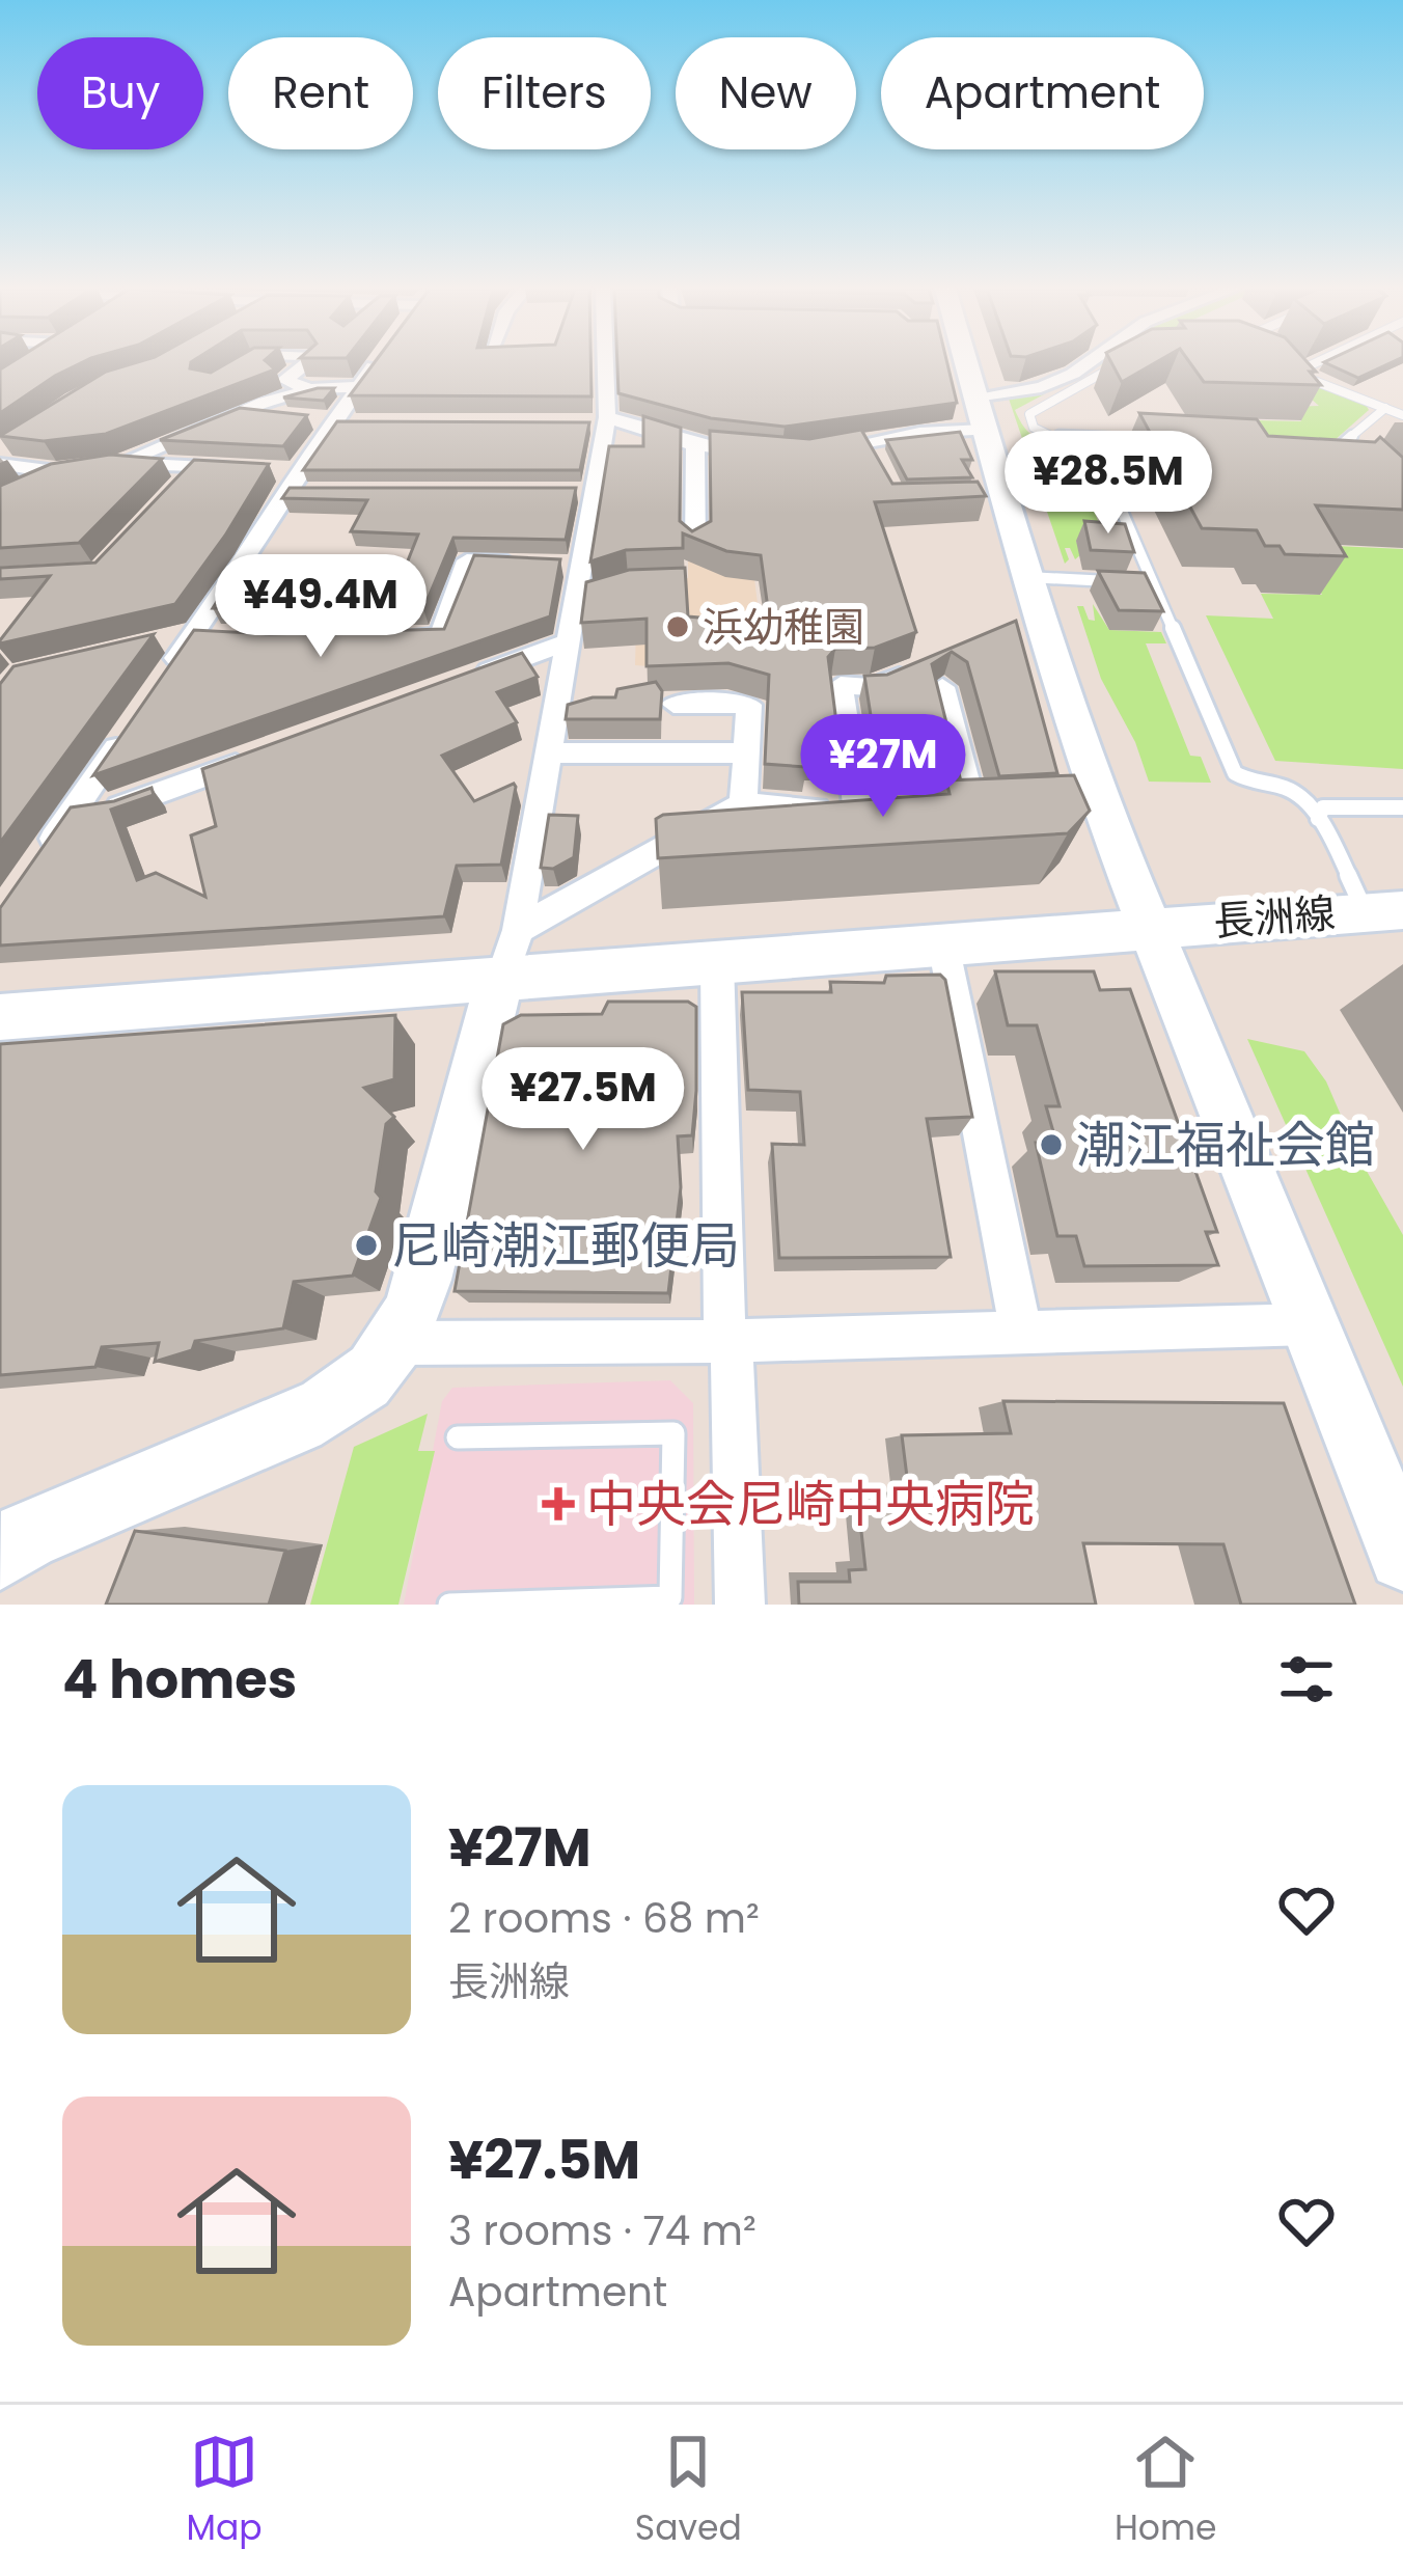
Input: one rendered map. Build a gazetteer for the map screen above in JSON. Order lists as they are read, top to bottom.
{
  "streets": {
    "street": ["長洲線"]
  },
  "places": {
    "other": ["浜幼稚園", "潮江福祉会館", "尼崎潮江郵便局"],
    "health": ["中央会尼崎中央病院"]
  },
  "page": {
    "chip": [
      "Buy",
      "Rent",
      "Filters",
      "New",
      "Apartment"
    ],
    "price": [
      "¥28.5M",
      "¥49.4M",
      "¥27M",
      "¥27.5M"
    ],
    "heading": "4 homes",
    "list": [
      {
        "name": "¥27M",
        "note": "2 rooms · 68 m² · 長洲線"
      },
      {
        "name": "¥27.5M",
        "note": "3 rooms · 74 m² · Apartment"
      }
    ],
    "tabs": ["Map", "Saved", "Home"]
  }
}
